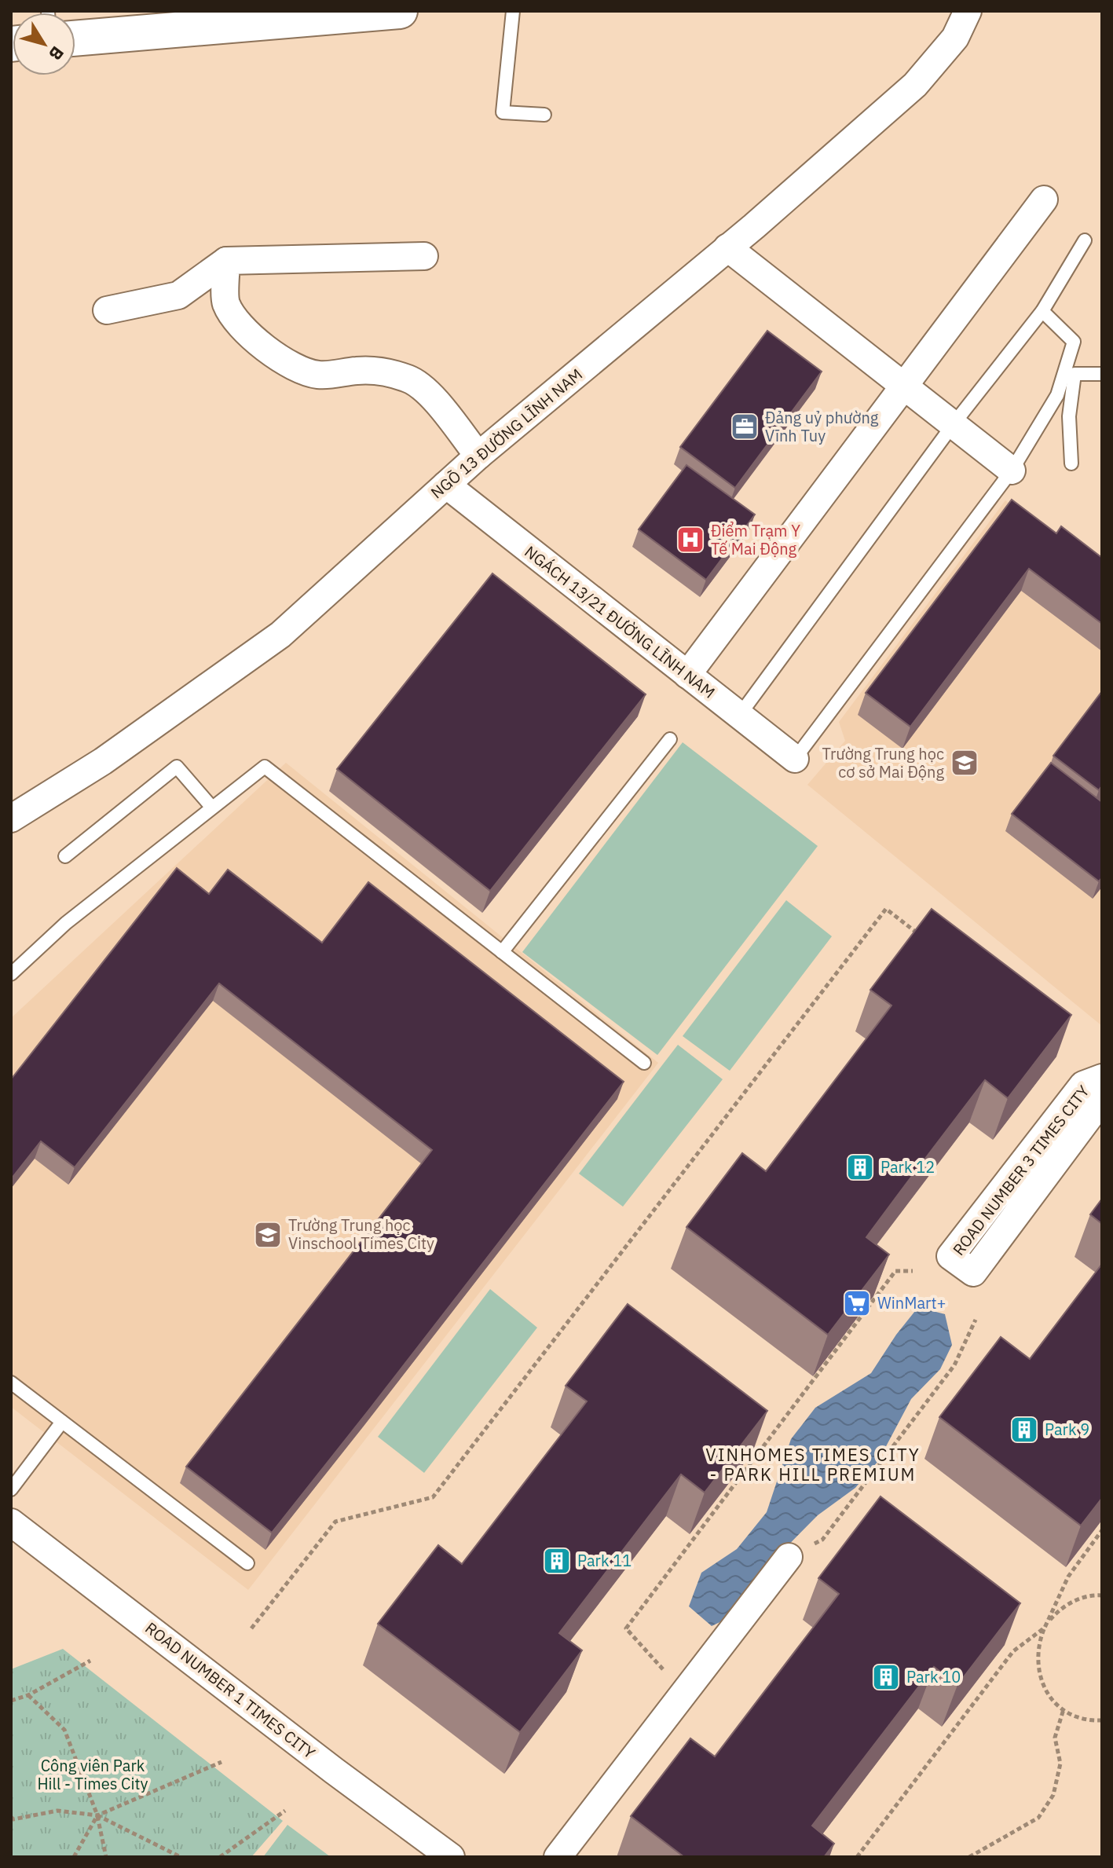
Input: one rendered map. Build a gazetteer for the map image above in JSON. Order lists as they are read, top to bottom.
{
  "streets": {
    "street": [
      "NGÕ 13 ĐƯỜNG LĨNH NAM",
      "NGÁCH 13/21 ĐƯỜNG LĨNH NAM",
      "ROAD NUMBER 3 TIMES CITY",
      "ROAD NUMBER 1 TIMES CITY"
    ]
  },
  "crossings": [
    ["NGÕ 13 ĐƯỜNG LĨNH NAM", "NGÁCH 13/21 ĐƯỜNG LĨNH NAM"]
  ],
  "districts": ["VINHOMES TIMES CITY - PARK HILL PREMIUM"],
  "parks": ["Công viên Park Hill - Times City"],
  "places": {
    "office": ["Đảng uỷ phường Vĩnh Tuy"],
    "hospital": ["Điểm Trạm Y Tế Mai Động"],
    "school or university": ["Trường Trung học cơ sở Mai Động", "Trường Trung học Vinschool Times City"],
    "building": [
      "Park 12",
      "Park 9",
      "Park 11",
      "Park 10"
    ],
    "supermarket": ["WinMart+"]
  },
  "north": "bottom right"
}
